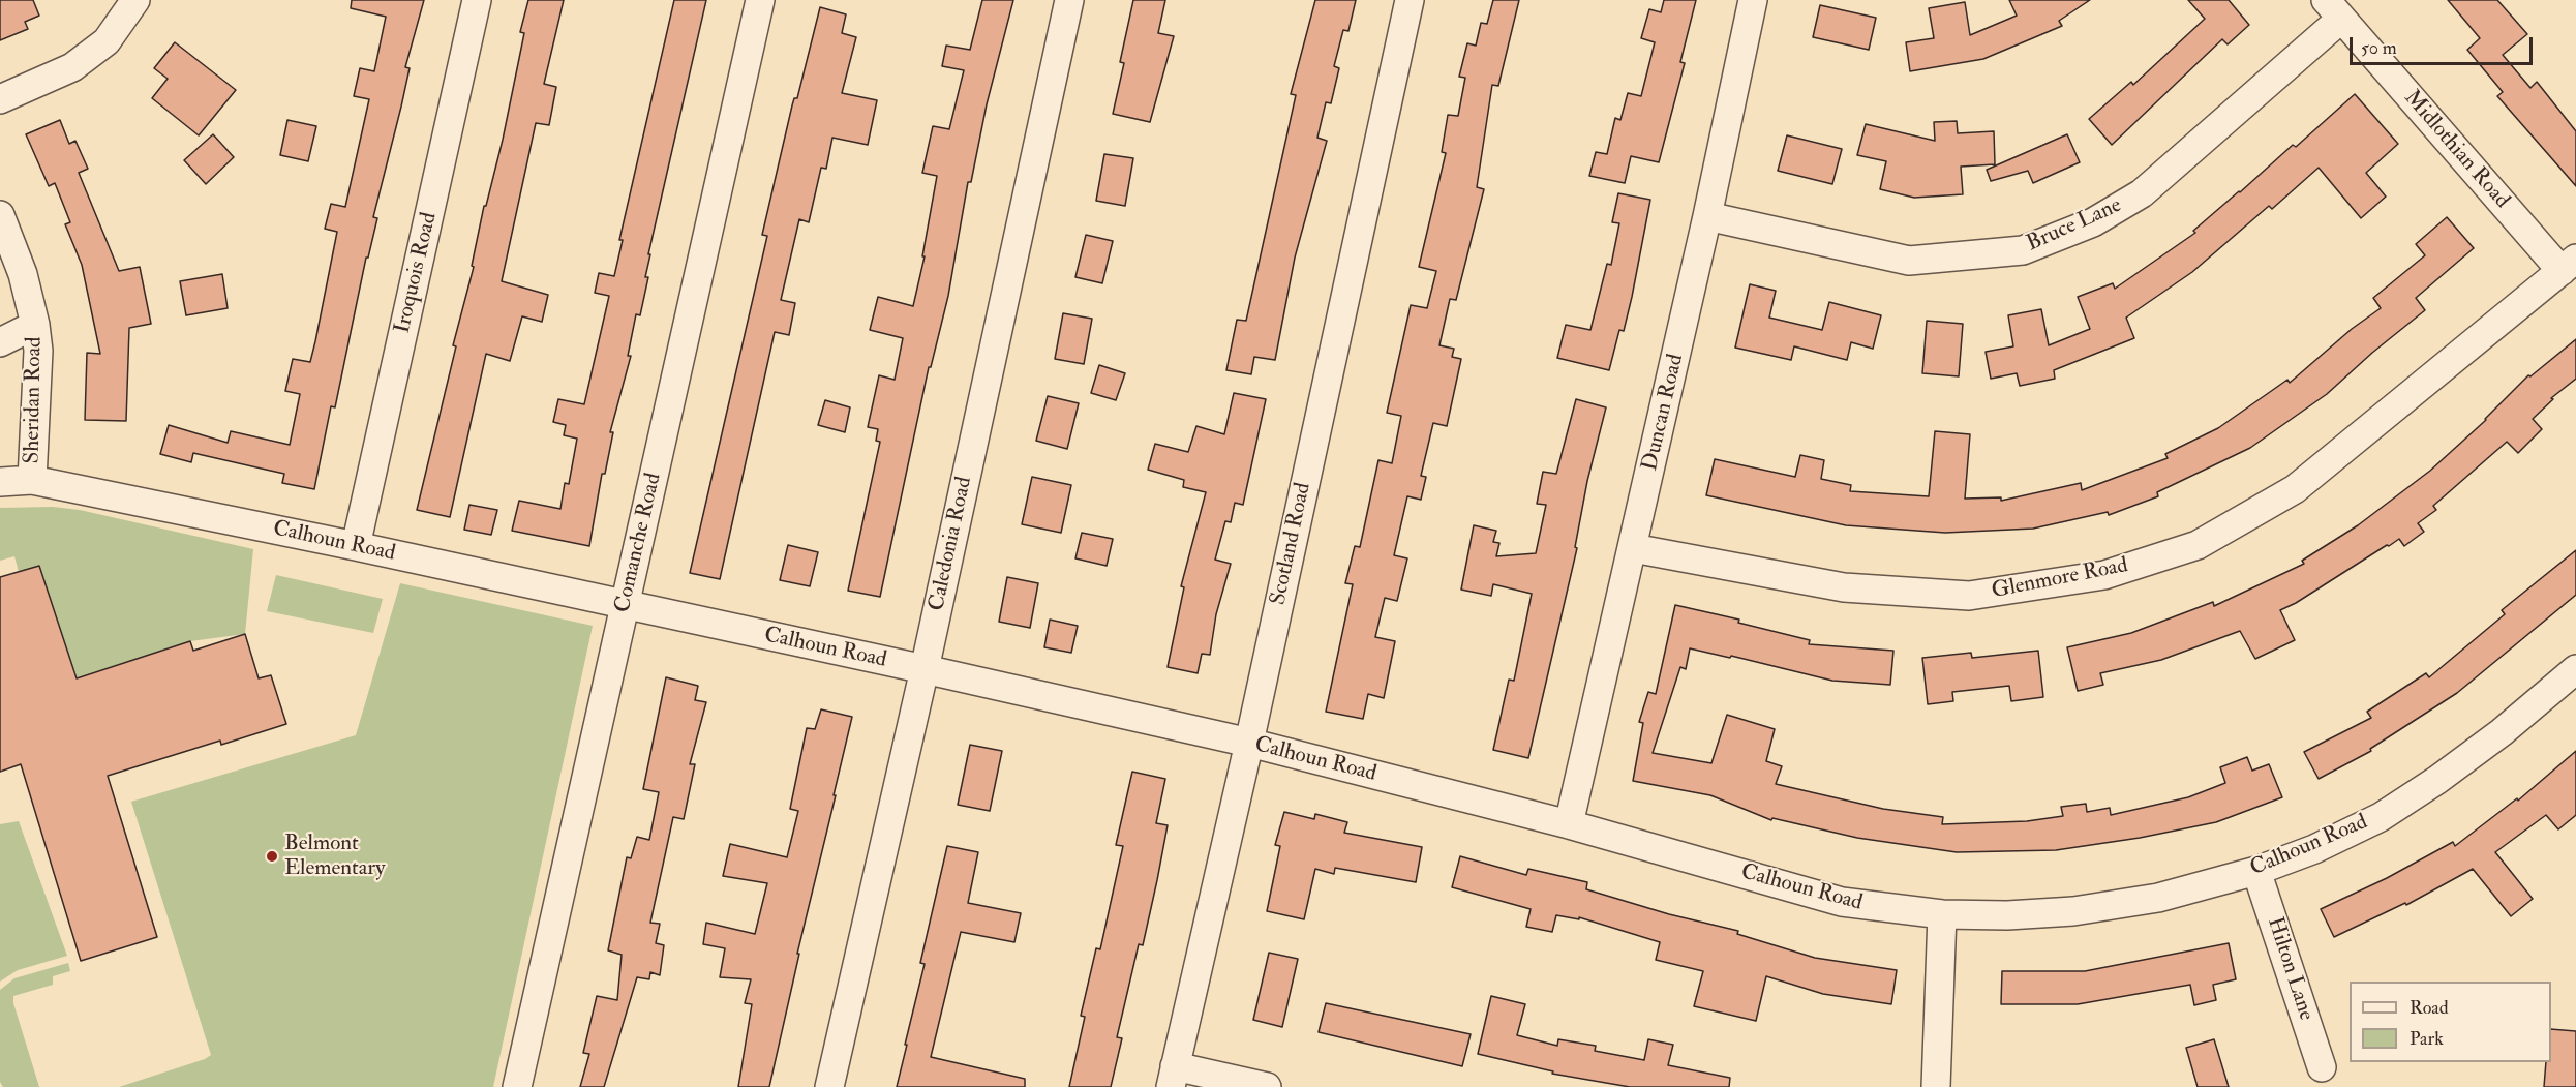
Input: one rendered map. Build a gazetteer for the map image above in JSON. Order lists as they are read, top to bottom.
{
  "streets": {
    "street": [
      "Midlothian Road",
      "Bruce Lane",
      "Iroquois Road",
      "Sheridan Road",
      "Duncan Road",
      "Calhoun Road",
      "Comanche Road",
      "Caledonia Road",
      "Scotland Road",
      "Glenmore Road",
      "Hilton Lane"
    ]
  },
  "crossings": [
    ["Midlothian Road", "Bruce Lane"],
    ["Midlothian Road", "Glenmore Road"],
    ["Bruce Lane", "Duncan Road"],
    ["Iroquois Road", "Calhoun Road"],
    ["Sheridan Road", "Calhoun Road"],
    ["Duncan Road", "Calhoun Road"],
    ["Duncan Road", "Glenmore Road"],
    ["Calhoun Road", "Comanche Road"],
    ["Calhoun Road", "Caledonia Road"],
    ["Calhoun Road", "Scotland Road"],
    ["Calhoun Road", "Hilton Lane"]
  ],
  "places": ["Belmont Elementary"],
  "legend": ["Road", "Park"],
  "scale_bar": "50 m"
}
